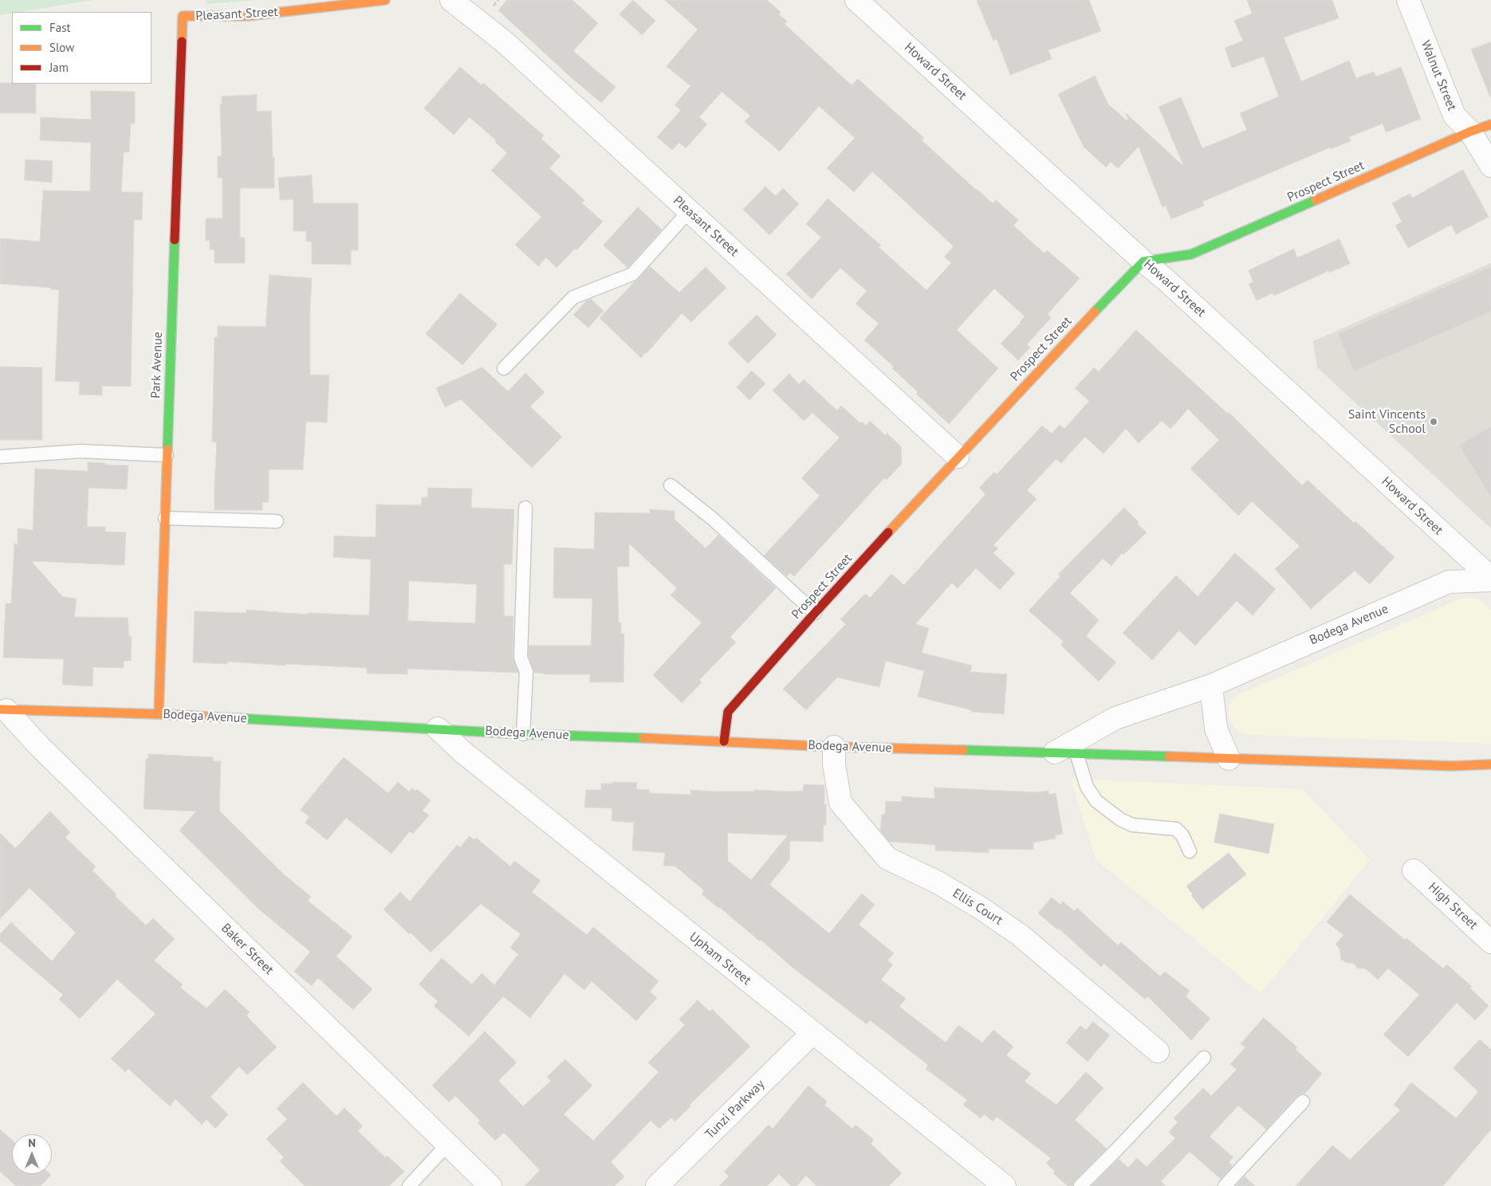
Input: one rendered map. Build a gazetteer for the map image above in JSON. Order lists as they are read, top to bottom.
{
  "streets": {
    "street": [
      "Pleasant Street",
      "Howard Street",
      "Walnut Street",
      "Prospect Street",
      "Park Avenue",
      "Bodega Avenue",
      "High Street",
      "Ellis Court",
      "Baker Street",
      "Upham Street",
      "Tunzi Parkway"
    ]
  },
  "crossings": [
    ["Pleasant Street", "Prospect Street"],
    ["Pleasant Street", "Park Avenue"],
    ["Howard Street", "Prospect Street"],
    ["Howard Street", "Bodega Avenue"],
    ["Walnut Street", "Prospect Street"],
    ["Prospect Street", "Bodega Avenue"],
    ["Park Avenue", "Bodega Avenue"],
    ["Bodega Avenue", "Ellis Court"],
    ["Bodega Avenue", "Baker Street"],
    ["Bodega Avenue", "Upham Street"],
    ["Upham Street", "Tunzi Parkway"]
  ],
  "places": ["Saint Vincents School"],
  "legend": ["Fast", "Slow", "Jam"],
  "north": "top"
}
